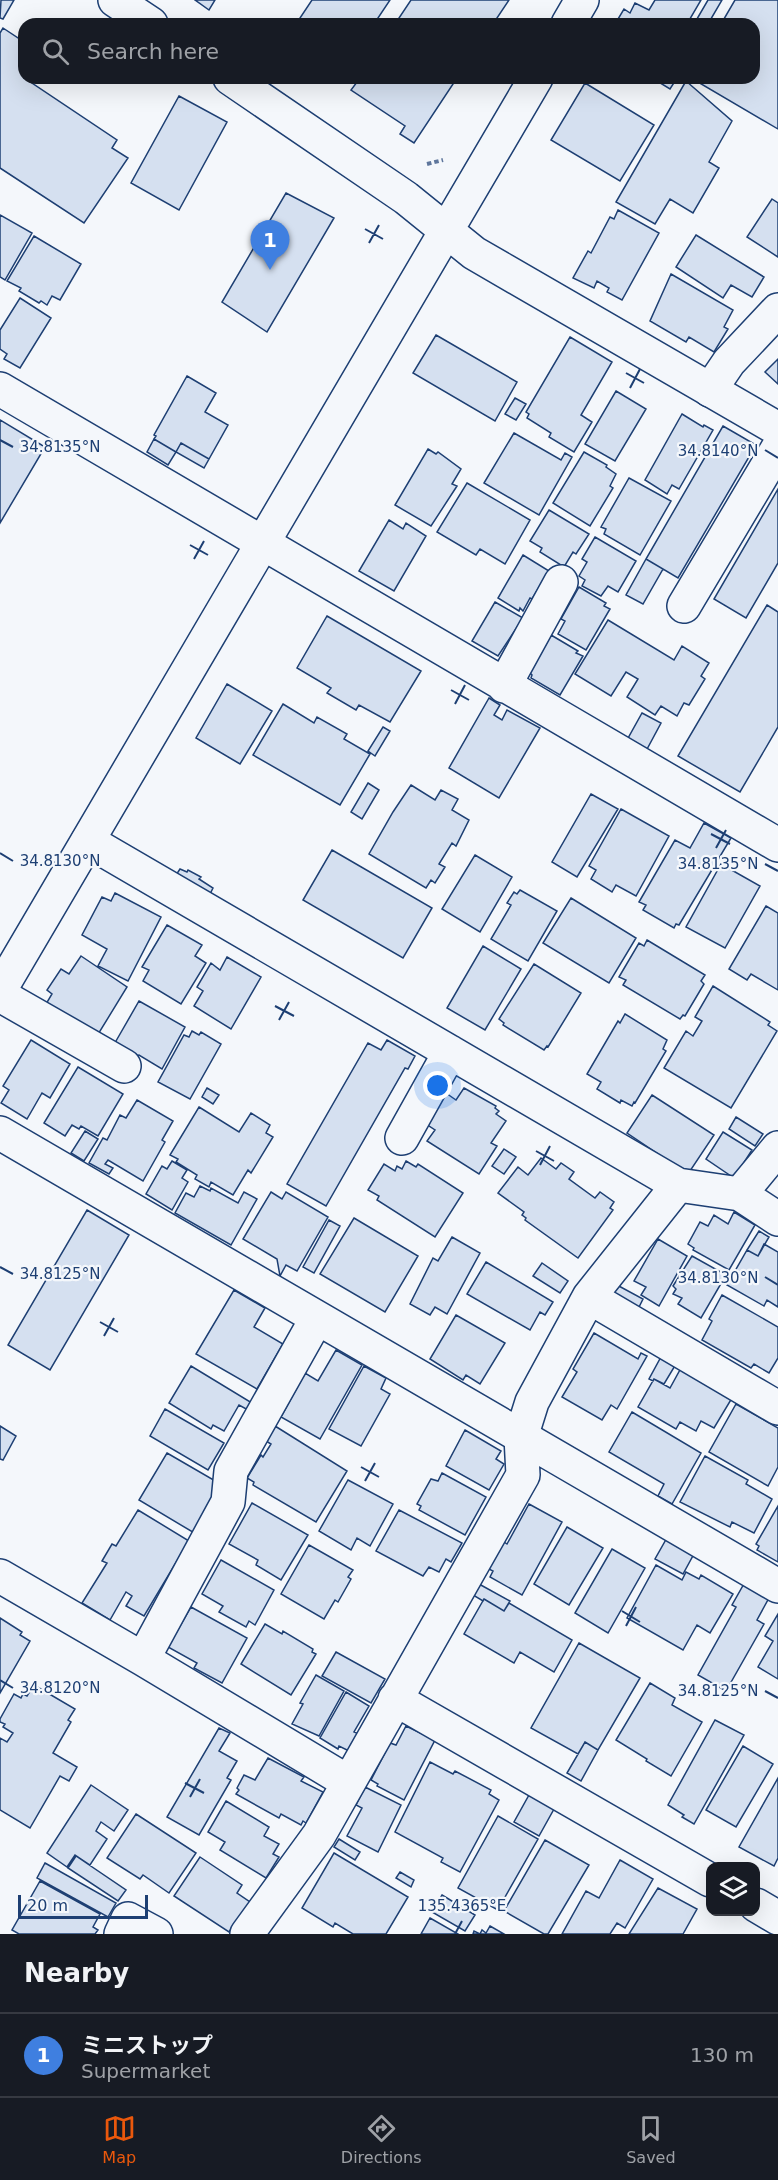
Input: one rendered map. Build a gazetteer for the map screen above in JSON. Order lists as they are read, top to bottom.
{
  "scale_bar": "20 m",
  "page": {
    "search": "Search here",
    "pins": "1",
    "scale": "20 m",
    "heading": "Nearby",
    "list": [
      {
        "mark": "1",
        "name": "ミニストップ",
        "note": "Supermarket",
        "value": "130 m"
      }
    ],
    "nav": ["Map", "Directions", "Saved"]
  },
  "coordinates": [
    "34.8135°N",
    "34.8140°N",
    "34.8130°N",
    "34.8125°N",
    "34.8120°N",
    "135.4365°E"
  ]
}
